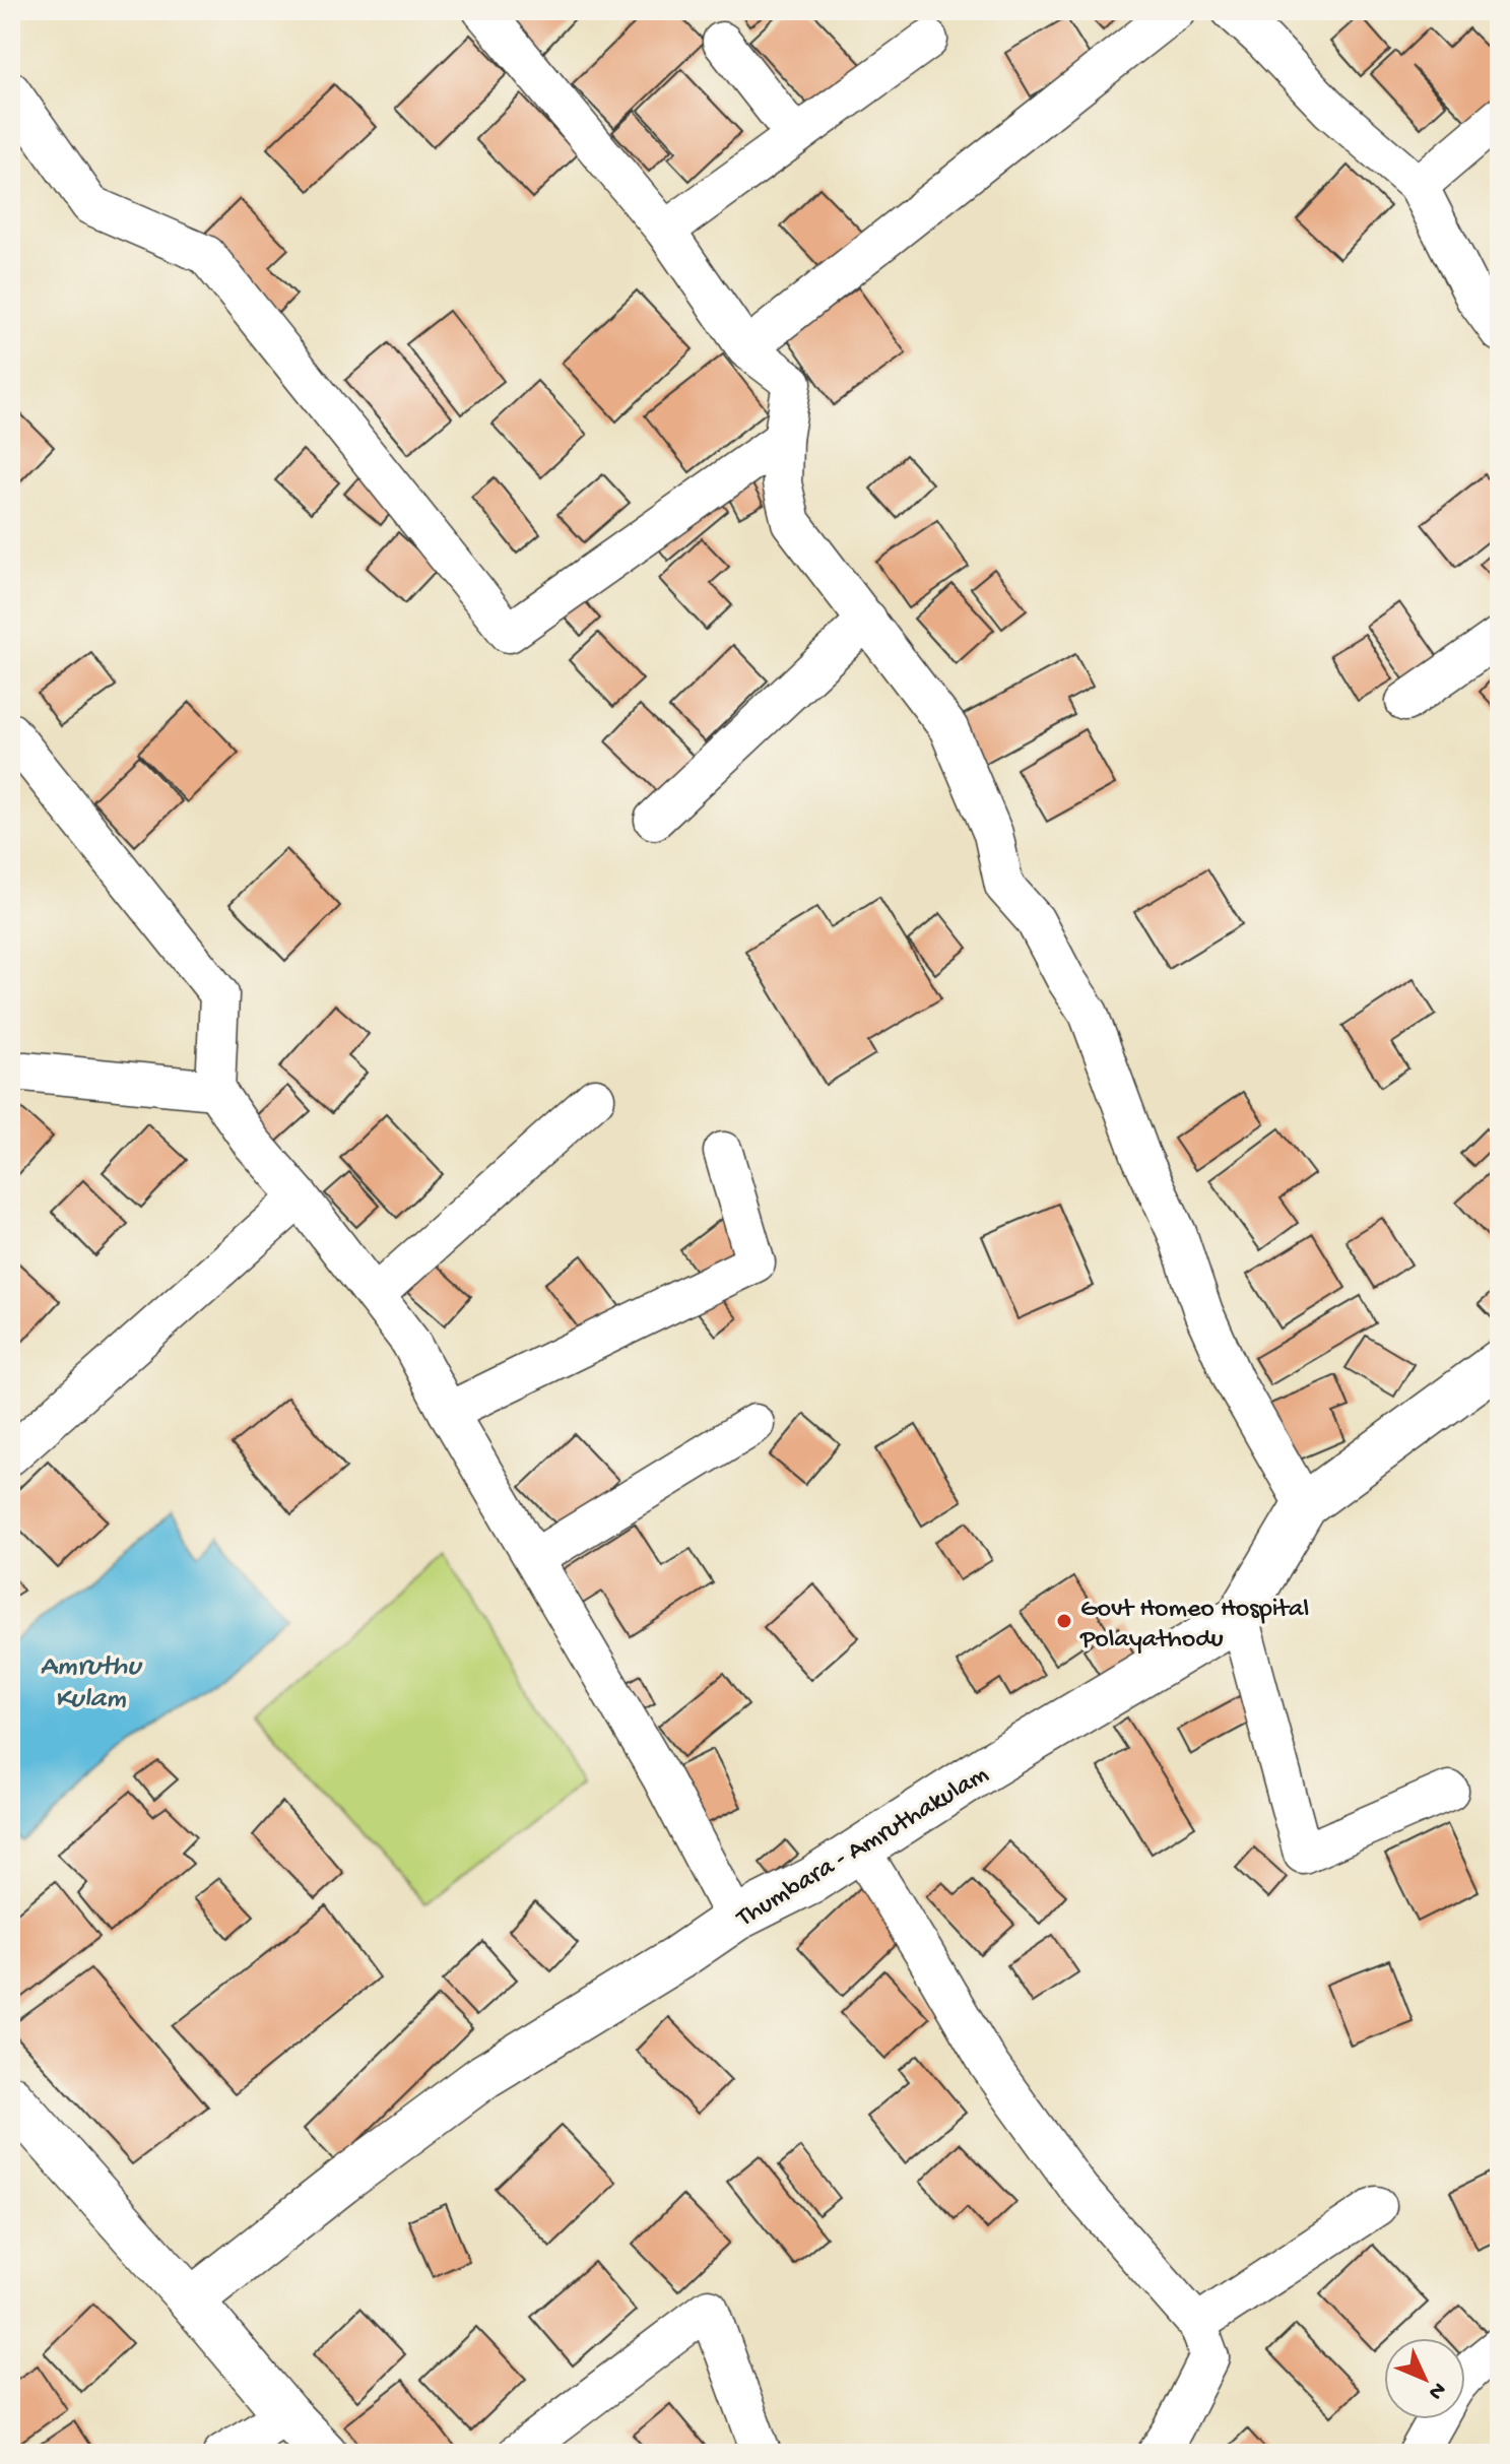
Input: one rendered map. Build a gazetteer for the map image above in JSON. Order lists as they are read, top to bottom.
{
  "streets": {
    "street": ["Thumbara - Amruthakulam"]
  },
  "water": ["Amruthu Kulam"],
  "places": ["Govt Homeo Hospital Polayathodu"],
  "north": "bottom right"
}
